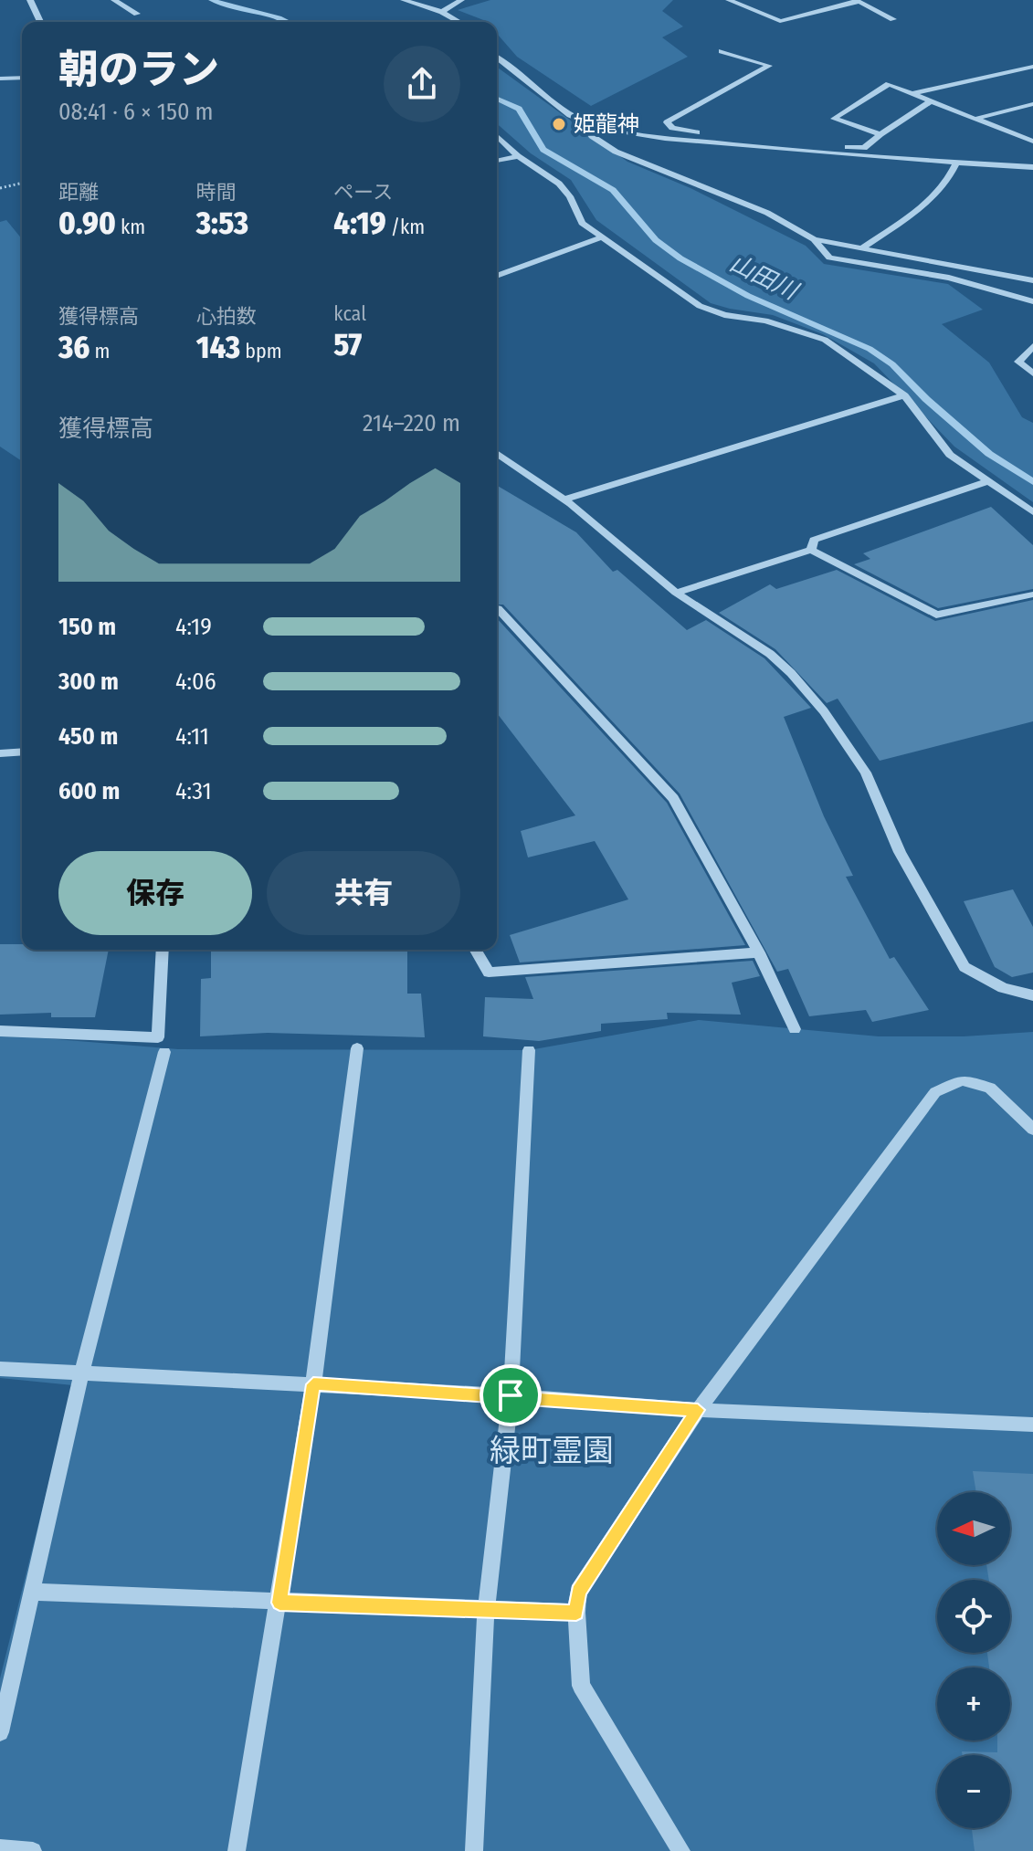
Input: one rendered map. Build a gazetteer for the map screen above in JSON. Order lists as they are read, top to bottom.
{
  "water": ["山田川"],
  "parks": ["緑町霊園"],
  "places": ["姫龍神"],
  "north": "left",
  "page": {
    "heading": ["朝のラン", "08:41 · 6 × 150 m"],
    "stats": [
      ["距離", "0.90 km"],
      ["時間", "3:53"],
      ["ペース", "4:19 /km"],
      ["獲得標高", "36 m"],
      ["心拍数", "143 bpm"],
      ["kcal", "57"]
    ],
    "chart": ["獲得標高", "214–220 m"],
    "list": [
      {
        "name": "150 m",
        "note": "4:19"
      },
      {
        "name": "300 m",
        "note": "4:06"
      },
      {
        "name": "450 m",
        "note": "4:11"
      },
      {
        "name": "600 m",
        "note": "4:31"
      }
    ],
    "buttons": ["保存", "共有"],
    "map_buttons": ["+", "−"]
  }
}
